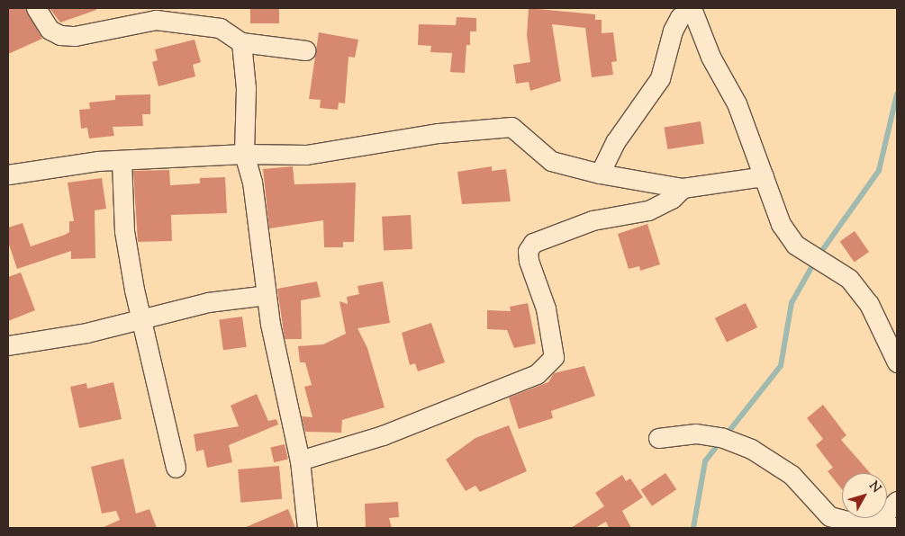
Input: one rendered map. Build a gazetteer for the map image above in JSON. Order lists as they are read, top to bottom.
{
  "north": "top right"
}
